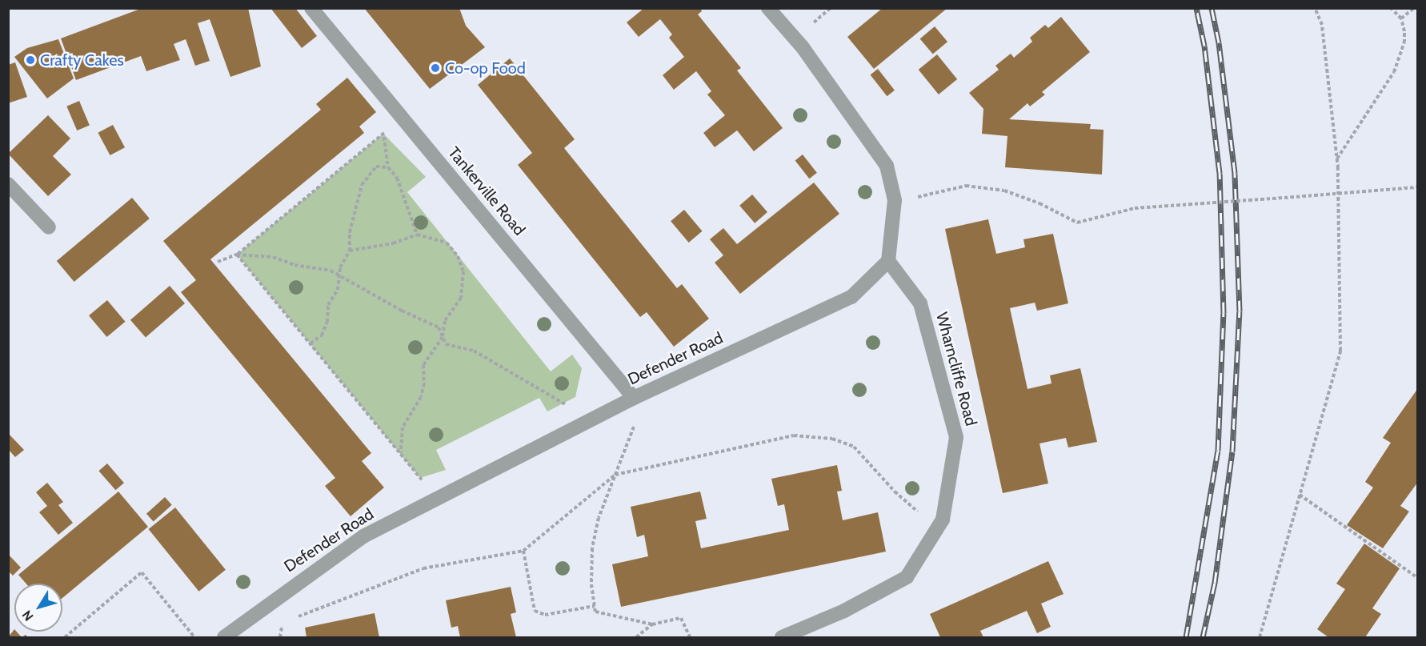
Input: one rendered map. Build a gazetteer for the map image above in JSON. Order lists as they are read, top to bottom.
{
  "streets": {
    "street": ["Tankerville Road", "Defender Road", "Wharncliffe Road"]
  },
  "crossings": [
    ["Tankerville Road", "Defender Road"],
    ["Defender Road", "Wharncliffe Road"]
  ],
  "places": ["Crafty Cakes", "Co-op Food"],
  "north": "bottom left"
}
